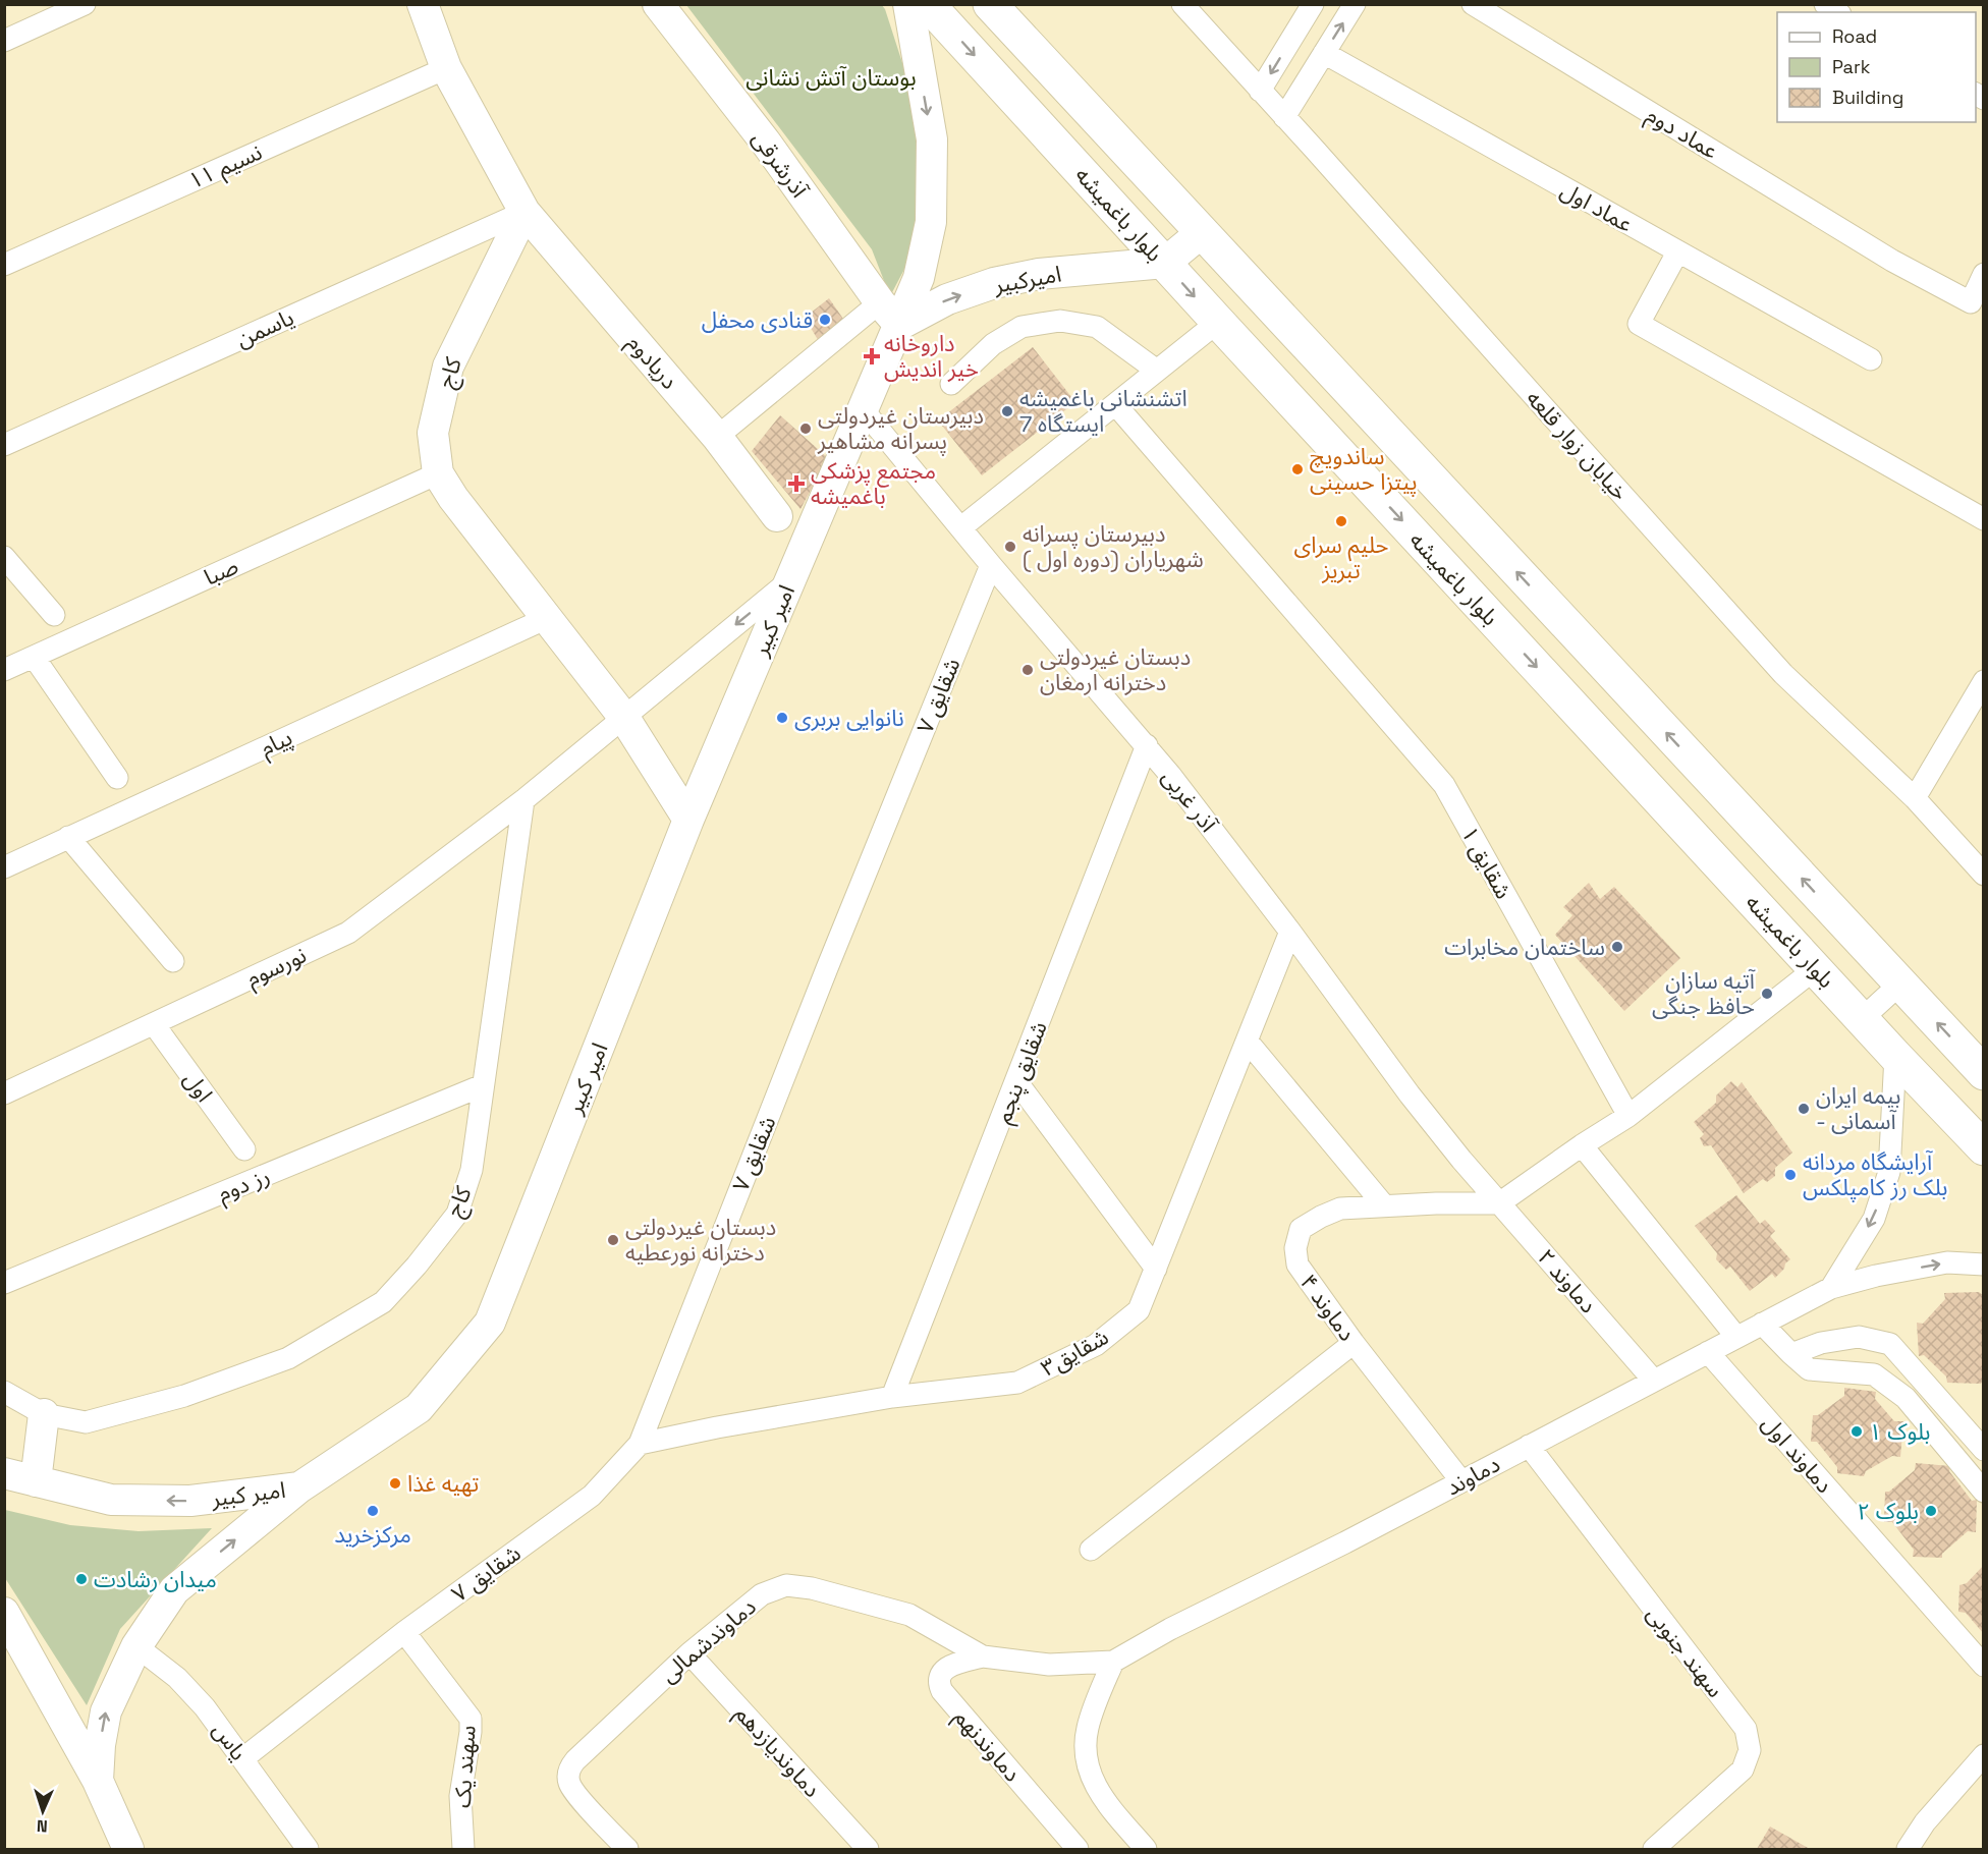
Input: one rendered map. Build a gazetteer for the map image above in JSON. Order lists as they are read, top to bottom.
{
  "streets": {
    "main road": [
      "آذرشرقی",
      "بلوار باغمیشه",
      "امیرکبیر",
      "دریادوم",
      "کاج",
      "امیر کبیر"
    ],
    "street": [
      "عماد دوم",
      "نسیم ۱۱",
      "عماد اول",
      "یاسمن",
      "خیابان زوار قلعه",
      "صبا",
      "شقایق ۷",
      "پیام",
      "آذر غربی",
      "شقایق ۱",
      "نورسوم",
      "شقایق پنجم",
      "اول",
      "رز دوم",
      "دماوند ۲",
      "دماوند ۴",
      "شقایق۳",
      "دماوند اول",
      "دماوند",
      "دماوندشمالی",
      "سهند جنوبی",
      "یاس",
      "دماوندنهم",
      "دماوندیازدهم",
      "سهند یک"
    ]
  },
  "crossings": [
    ["آذرشرقی", "امیرکبیر"],
    ["آذرشرقی", "امیر کبیر"],
    ["بلوار باغمیشه", "امیرکبیر"],
    ["امیرکبیر", "امیر کبیر"],
    ["یاسمن", "دریادوم"],
    ["یاسمن", "کاج"],
    ["دریادوم", "کاج"],
    ["کاج", "صبا"],
    ["کاج", "امیر کبیر"],
    ["کاج", "پیام"],
    ["کاج", "نورسوم"],
    ["کاج", "رز دوم"],
    ["امیر کبیر", "آذر غربی"],
    ["شقایق ۷", "آذر غربی"],
    ["شقایق ۷", "شقایق۳"],
    ["شقایق ۷", "یاس"],
    ["شقایق ۷", "سهند یک"],
    ["آذر غربی", "شقایق پنجم"],
    ["آذر غربی", "دماوند ۲"],
    ["آذر غربی", "دماوند ۴"],
    ["آذر غربی", "شقایق۳"],
    ["نورسوم", "اول"],
    ["شقایق پنجم", "شقایق۳"],
    ["دماوند ۲", "دماوند ۴"],
    ["دماوند ۲", "دماوند"],
    ["دماوند ۴", "دماوند"],
    ["دماوند اول", "دماوند"],
    ["دماوند", "دماوندشمالی"],
    ["دماوند", "سهند جنوبی"],
    ["دماوندشمالی", "دماوندنهم"],
    ["دماوندشمالی", "دماوندیازدهم"]
  ],
  "one_way": ["امیرکبیر"],
  "parks": ["بوستان آتش نشانی"],
  "places": {
    "other": [
      "قنادی محفل",
      "اتشنشانی باغمیشه ایستگاه 7",
      "دبیرستان غیردولتی پسرانه مشاهیر",
      "ساندویچ پیتزا حسینی",
      "حلیم سرای تبریز",
      "دبیرستان پسرانه شهریاران (دوره اول )",
      "دبستان غیردولتی دخترانه ارمغان",
      "نانوایی بربری",
      "ساختمان مخابرات",
      "آتیه سازان حافظ جنگی",
      "بیمه ایران - آسمانی",
      "آرایشگاه مردانه بلک رز کامپلکس",
      "دبستان غیردولتی دخترانه نورعطیه",
      "بلوک ۱",
      "تهیه غذا",
      "مرکزخرید",
      "بلوک ۲",
      "میدان رشادت"
    ],
    "health": ["داروخانه خیر اندیش", "مجتمع پزشکی باغمیشه"]
  },
  "legend": ["Road", "Park", "Building"],
  "north": "bottom"
}
